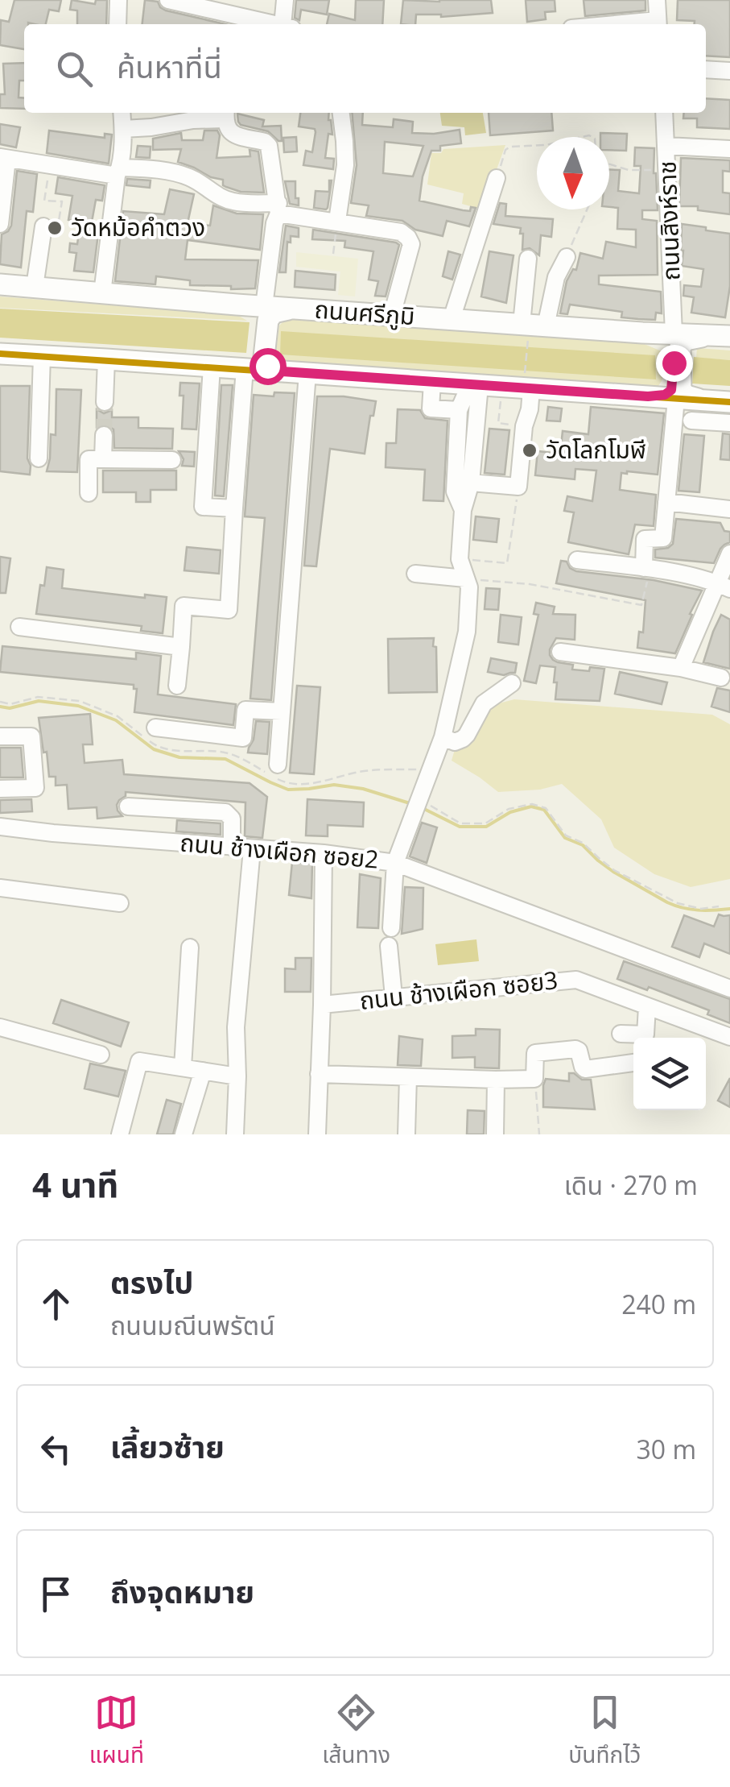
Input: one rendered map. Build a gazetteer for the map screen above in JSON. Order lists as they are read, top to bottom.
{
  "streets": {
    "main road": ["ถนนศรีภูมิ"],
    "street": ["ถนนสิงห์ราช", "ถนน ช้างเผือก ซอย2", "ถนน ช้างเผือก ซอย3"]
  },
  "crossings": [
    ["ถนนสิงห์ราช", "ถนนศรีภูมิ"]
  ],
  "places": ["วัดหม้อคำตวง", "วัดโลกโมฬี"],
  "north": "bottom",
  "page": {
    "search": "ค้นหาที่นี่",
    "heading": ["4 นาที", "เดิน · 270 m"],
    "list": [
      ["ตรงไป", "ถนนมณีนพรัตน์", "240 m"],
      ["เลี้ยวซ้าย", "30 m"],
      "ถึงจุดหมาย"
    ],
    "nav": ["แผนที่", "เส้นทาง", "บันทึกไว้"]
  }
}
